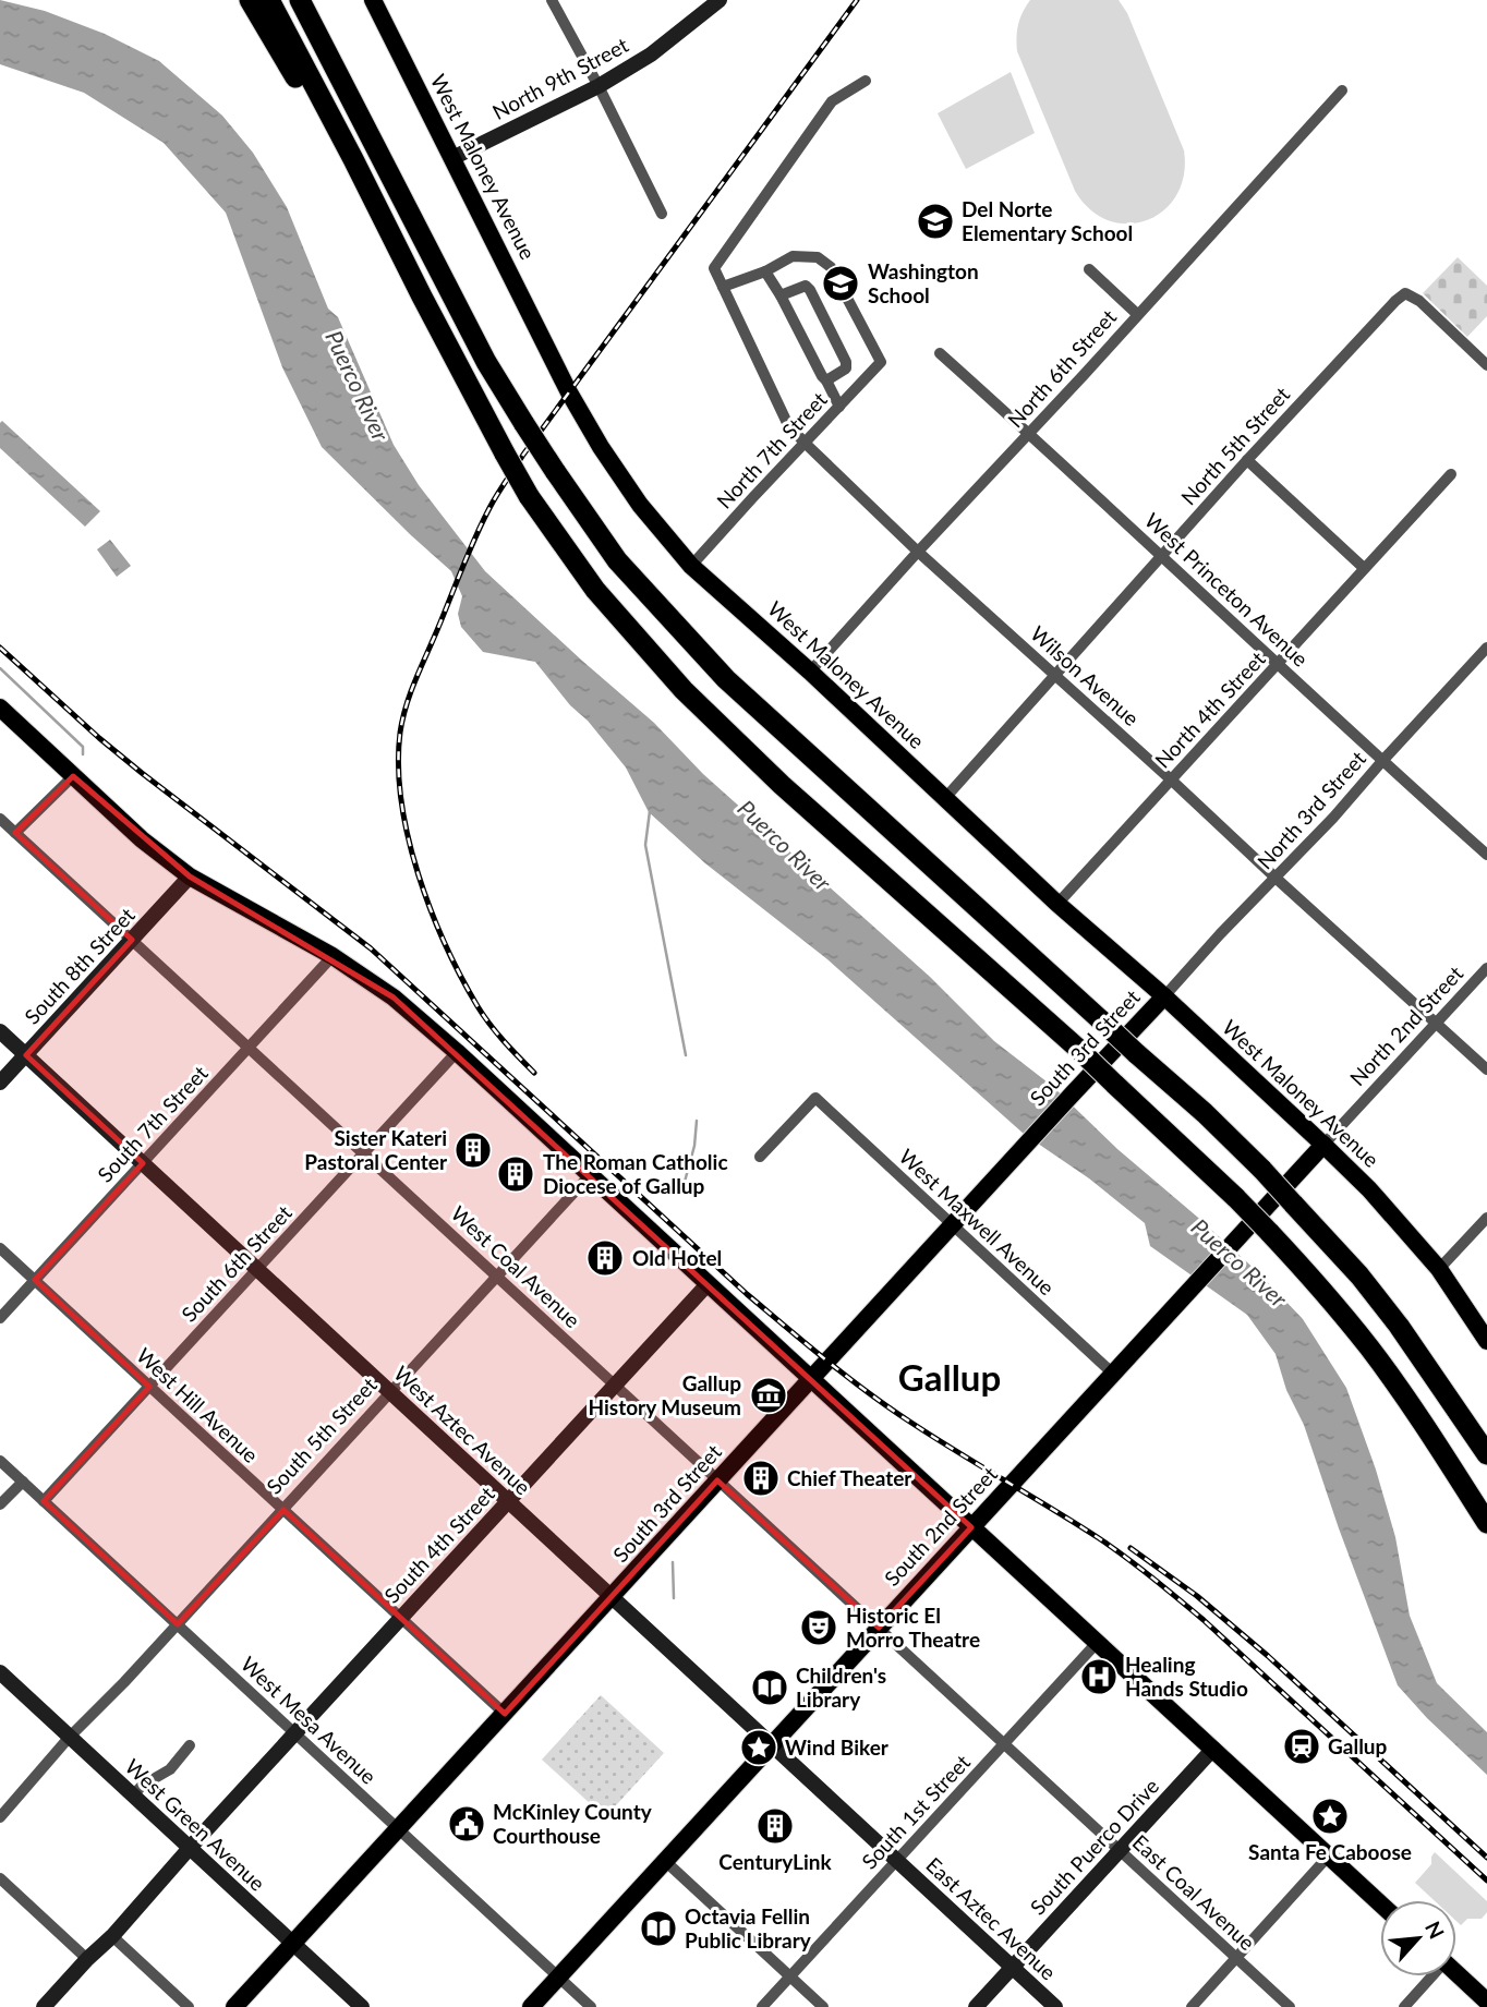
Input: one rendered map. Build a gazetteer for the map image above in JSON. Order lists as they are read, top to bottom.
{
  "streets": {
    "main road": ["West Maloney Avenue", "South 3rd Street", "South 2nd Street"],
    "street": [
      "North 9th Street",
      "North 6th Street",
      "North 5th Street",
      "North 7th Street",
      "West Princeton Avenue",
      "Wilson Avenue",
      "North 4th Street",
      "North 3rd Street",
      "South 8th Street",
      "North 2nd Street",
      "South 7th Street",
      "West Maxwell Avenue",
      "South 6th Street",
      "West Coal Avenue",
      "West Hill Avenue",
      "West Aztec Avenue",
      "South 5th Street",
      "South 4th Street",
      "West Mesa Avenue",
      "South 1st Street",
      "West Green Avenue",
      "South Puerco Drive",
      "East Coal Avenue",
      "East Aztec Avenue"
    ]
  },
  "crossings": [
    ["North 9th Street", "West Maloney Avenue"],
    ["West Maloney Avenue", "North 6th Street"],
    ["West Maloney Avenue", "North 5th Street"],
    ["West Maloney Avenue", "North 7th Street"],
    ["West Maloney Avenue", "North 4th Street"],
    ["West Maloney Avenue", "North 3rd Street"],
    ["West Maloney Avenue", "North 2nd Street"],
    ["West Maloney Avenue", "South 3rd Street"],
    ["West Maloney Avenue", "South 2nd Street"],
    ["North 6th Street", "West Princeton Avenue"],
    ["North 6th Street", "Wilson Avenue"],
    ["North 5th Street", "West Princeton Avenue"],
    ["North 5th Street", "Wilson Avenue"],
    ["North 7th Street", "Wilson Avenue"],
    ["West Princeton Avenue", "North 4th Street"],
    ["West Princeton Avenue", "North 3rd Street"],
    ["Wilson Avenue", "North 4th Street"],
    ["Wilson Avenue", "North 3rd Street"],
    ["Wilson Avenue", "North 2nd Street"],
    ["North 3rd Street", "South 3rd Street"],
    ["South 8th Street", "West Coal Avenue"],
    ["South 8th Street", "West Aztec Avenue"],
    ["North 2nd Street", "South 2nd Street"],
    ["South 3rd Street", "West Maxwell Avenue"],
    ["South 3rd Street", "West Coal Avenue"],
    ["South 3rd Street", "West Hill Avenue"],
    ["South 3rd Street", "West Aztec Avenue"],
    ["South 3rd Street", "West Mesa Avenue"],
    ["South 3rd Street", "West Green Avenue"],
    ["South 7th Street", "West Coal Avenue"],
    ["South 7th Street", "West Hill Avenue"],
    ["South 7th Street", "West Aztec Avenue"],
    ["West Maxwell Avenue", "South 2nd Street"],
    ["South 6th Street", "West Coal Avenue"],
    ["South 6th Street", "West Hill Avenue"],
    ["South 6th Street", "West Aztec Avenue"],
    ["South 6th Street", "West Mesa Avenue"],
    ["West Coal Avenue", "South 5th Street"],
    ["West Coal Avenue", "South 2nd Street"],
    ["West Coal Avenue", "South 4th Street"],
    ["West Coal Avenue", "South 1st Street"],
    ["West Coal Avenue", "East Coal Avenue"],
    ["West Hill Avenue", "South 5th Street"],
    ["West Hill Avenue", "South 4th Street"],
    ["West Aztec Avenue", "South 5th Street"],
    ["West Aztec Avenue", "South 2nd Street"],
    ["West Aztec Avenue", "South 4th Street"],
    ["West Aztec Avenue", "South 1st Street"],
    ["West Aztec Avenue", "East Aztec Avenue"],
    ["South 5th Street", "West Mesa Avenue"],
    ["South 2nd Street", "West Mesa Avenue"],
    ["South 4th Street", "West Mesa Avenue"],
    ["South 1st Street", "East Coal Avenue"],
    ["South 1st Street", "East Aztec Avenue"],
    ["South Puerco Drive", "East Coal Avenue"],
    ["South Puerco Drive", "East Aztec Avenue"]
  ],
  "districts": ["Gallup"],
  "water": ["Puerco River"],
  "places": {
    "school or university": ["Del Norte Elementary School", "Washington School"],
    "building": [
      "Sister Kateri Pastoral Center",
      "The Roman Catholic Diocese of Gallup",
      "Old Hotel",
      "Chief Theater",
      "CenturyLink"
    ],
    "museum": ["Gallup History Museum"],
    "theatre": ["Historic El Morro Theatre"],
    "hospital": ["Healing Hands Studio"],
    "library": ["Children's Library", "Octavia Fellin Public Library"],
    "station": ["Gallup"],
    "place": ["Wind Biker", "Santa Fe Caboose"],
    "public building": ["McKinley County Courthouse"]
  },
  "north": "top right"
}
